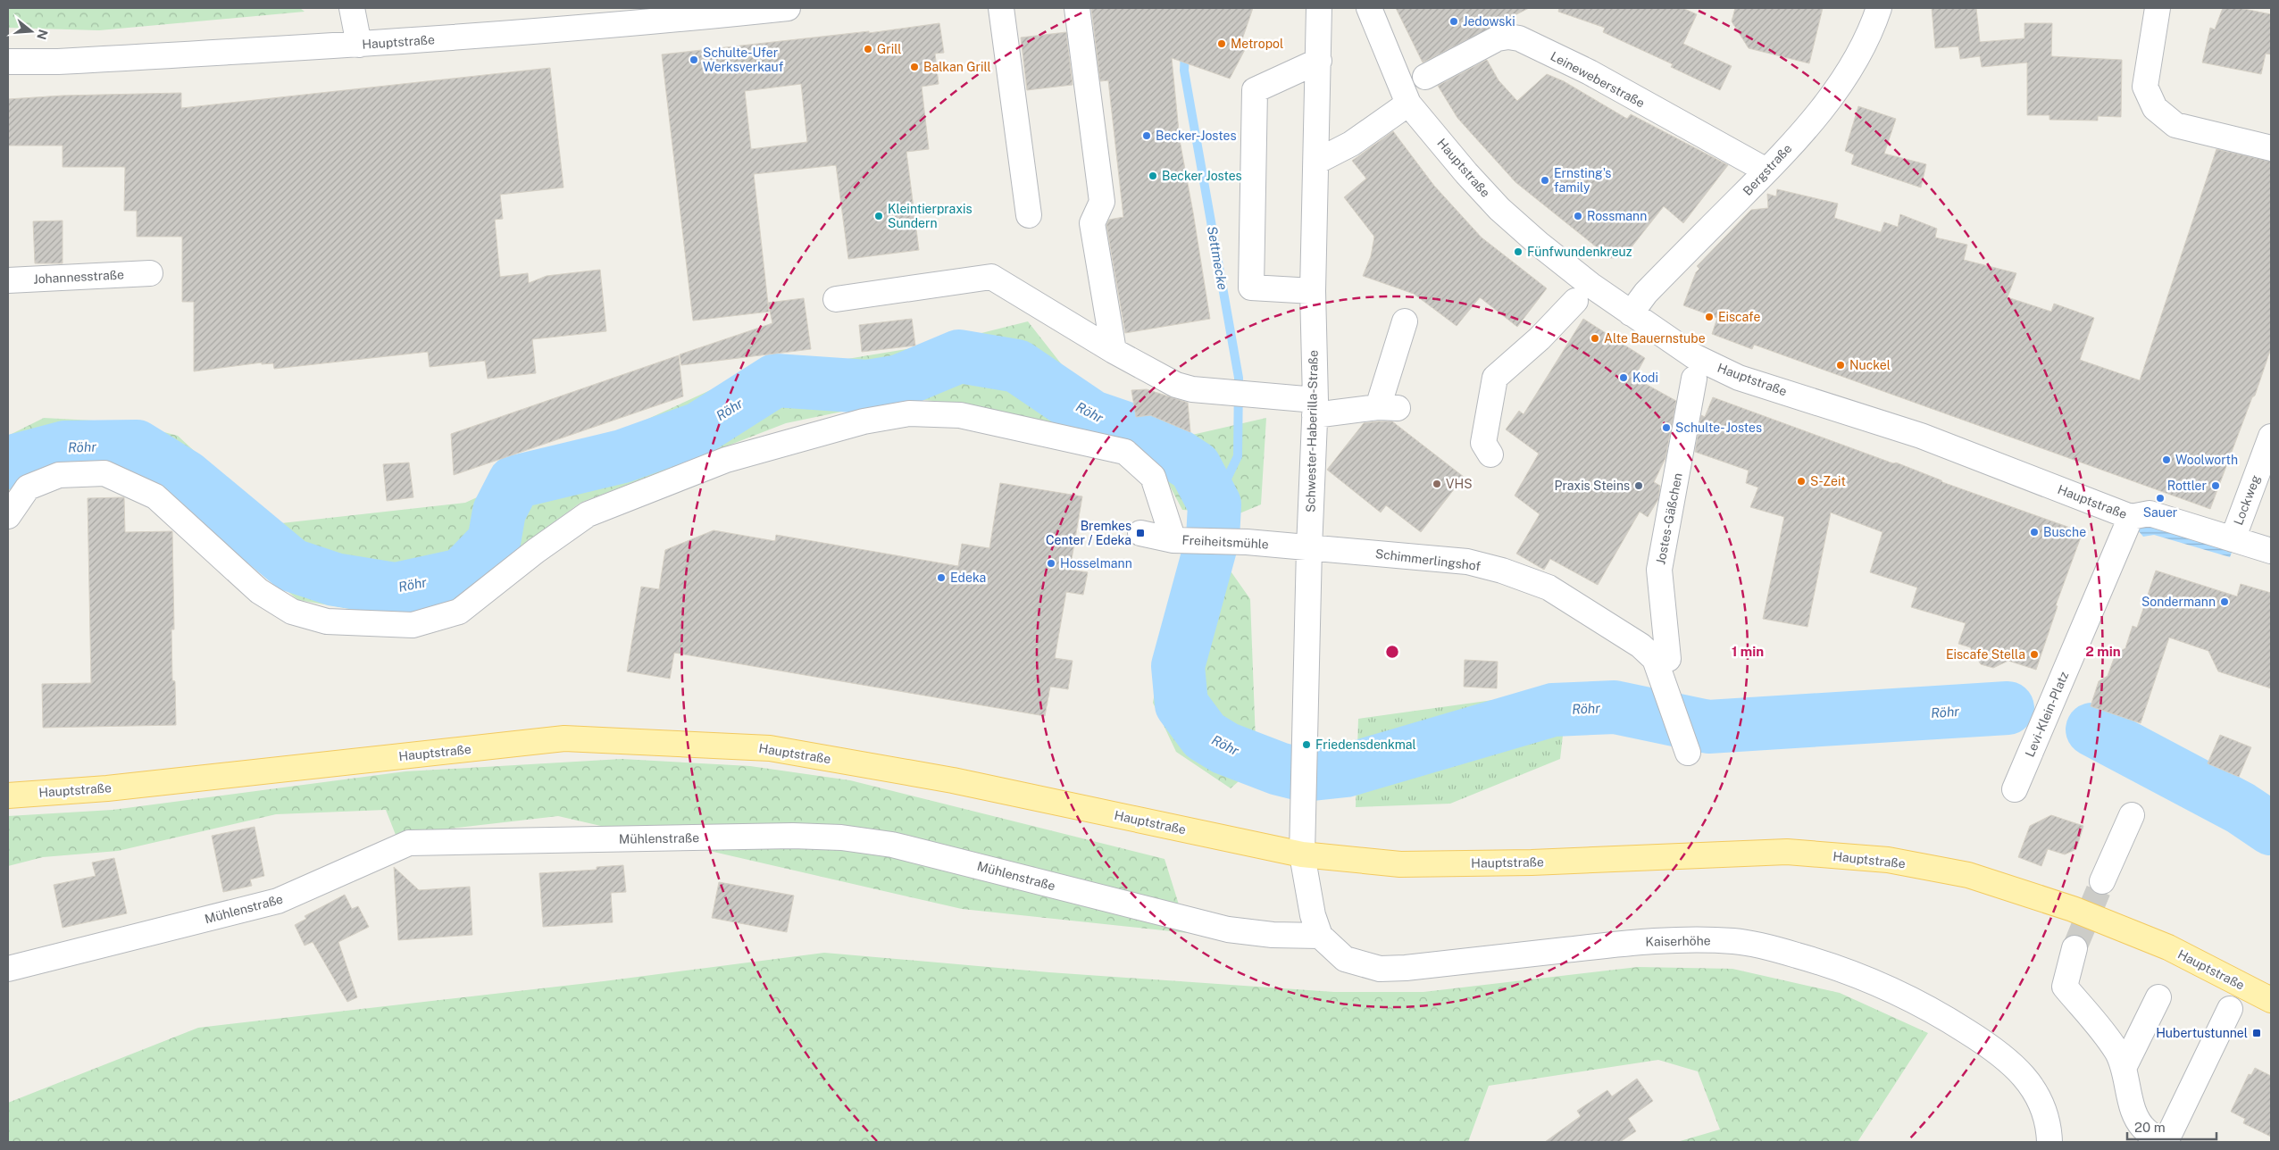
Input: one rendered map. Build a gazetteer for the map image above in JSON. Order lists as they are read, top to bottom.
{
  "streets": {
    "main road": ["Hauptstraße"],
    "street": [
      "Leineweberstraße",
      "Bergstraße",
      "Johannesstraße",
      "Schwester-Haberilla-Straße",
      "Lockweg",
      "Jostes-Gäßchen",
      "Freiheitsmühle",
      "Schimmerlingshof",
      "Levi-Klein-Platz",
      "Mühlenstraße",
      "Kaiserhöhe"
    ]
  },
  "crossings": [
    ["Hauptstraße", "Bergstraße"],
    ["Hauptstraße", "Schwester-Haberilla-Straße"],
    ["Hauptstraße", "Lockweg"],
    ["Hauptstraße", "Levi-Klein-Platz"],
    ["Hauptstraße", "Kaiserhöhe"],
    ["Leineweberstraße", "Bergstraße"],
    ["Schwester-Haberilla-Straße", "Freiheitsmühle"],
    ["Schwester-Haberilla-Straße", "Schimmerlingshof"],
    ["Schwester-Haberilla-Straße", "Kaiserhöhe"],
    ["Jostes-Gäßchen", "Schimmerlingshof"],
    ["Freiheitsmühle", "Schimmerlingshof"],
    ["Mühlenstraße", "Kaiserhöhe"]
  ],
  "water": ["Settmecke", "Röhr"],
  "places": {
    "other": [
      "Jedowski",
      "Metropol",
      "Grill",
      "Schulte-Ufer Werksverkauf",
      "Balkan Grill",
      "Becker-Jostes",
      "Becker Jostes",
      "Ernsting's family",
      "Kleintierpraxis Sundern",
      "Rossmann",
      "Fünfwundenkreuz",
      "Eiscafe",
      "Alte Bauernstube",
      "Nuckel",
      "Kodi",
      "Schulte- Jostes",
      "Woolworth",
      "S-Zeit",
      "VHS",
      "Praxis Steins",
      "Rottler",
      "Sauer",
      "Busche",
      "Hosselmann",
      "Edeka",
      "Sondermann",
      "Eiscafe Stella",
      "Friedensdenkmal"
    ],
    "transit": ["Bremkes Center / Edeka", "Hubertustunnel"]
  },
  "scale_bar": "20 m",
  "north": "right",
  "rings": ["1 min", "2 min"]
}
